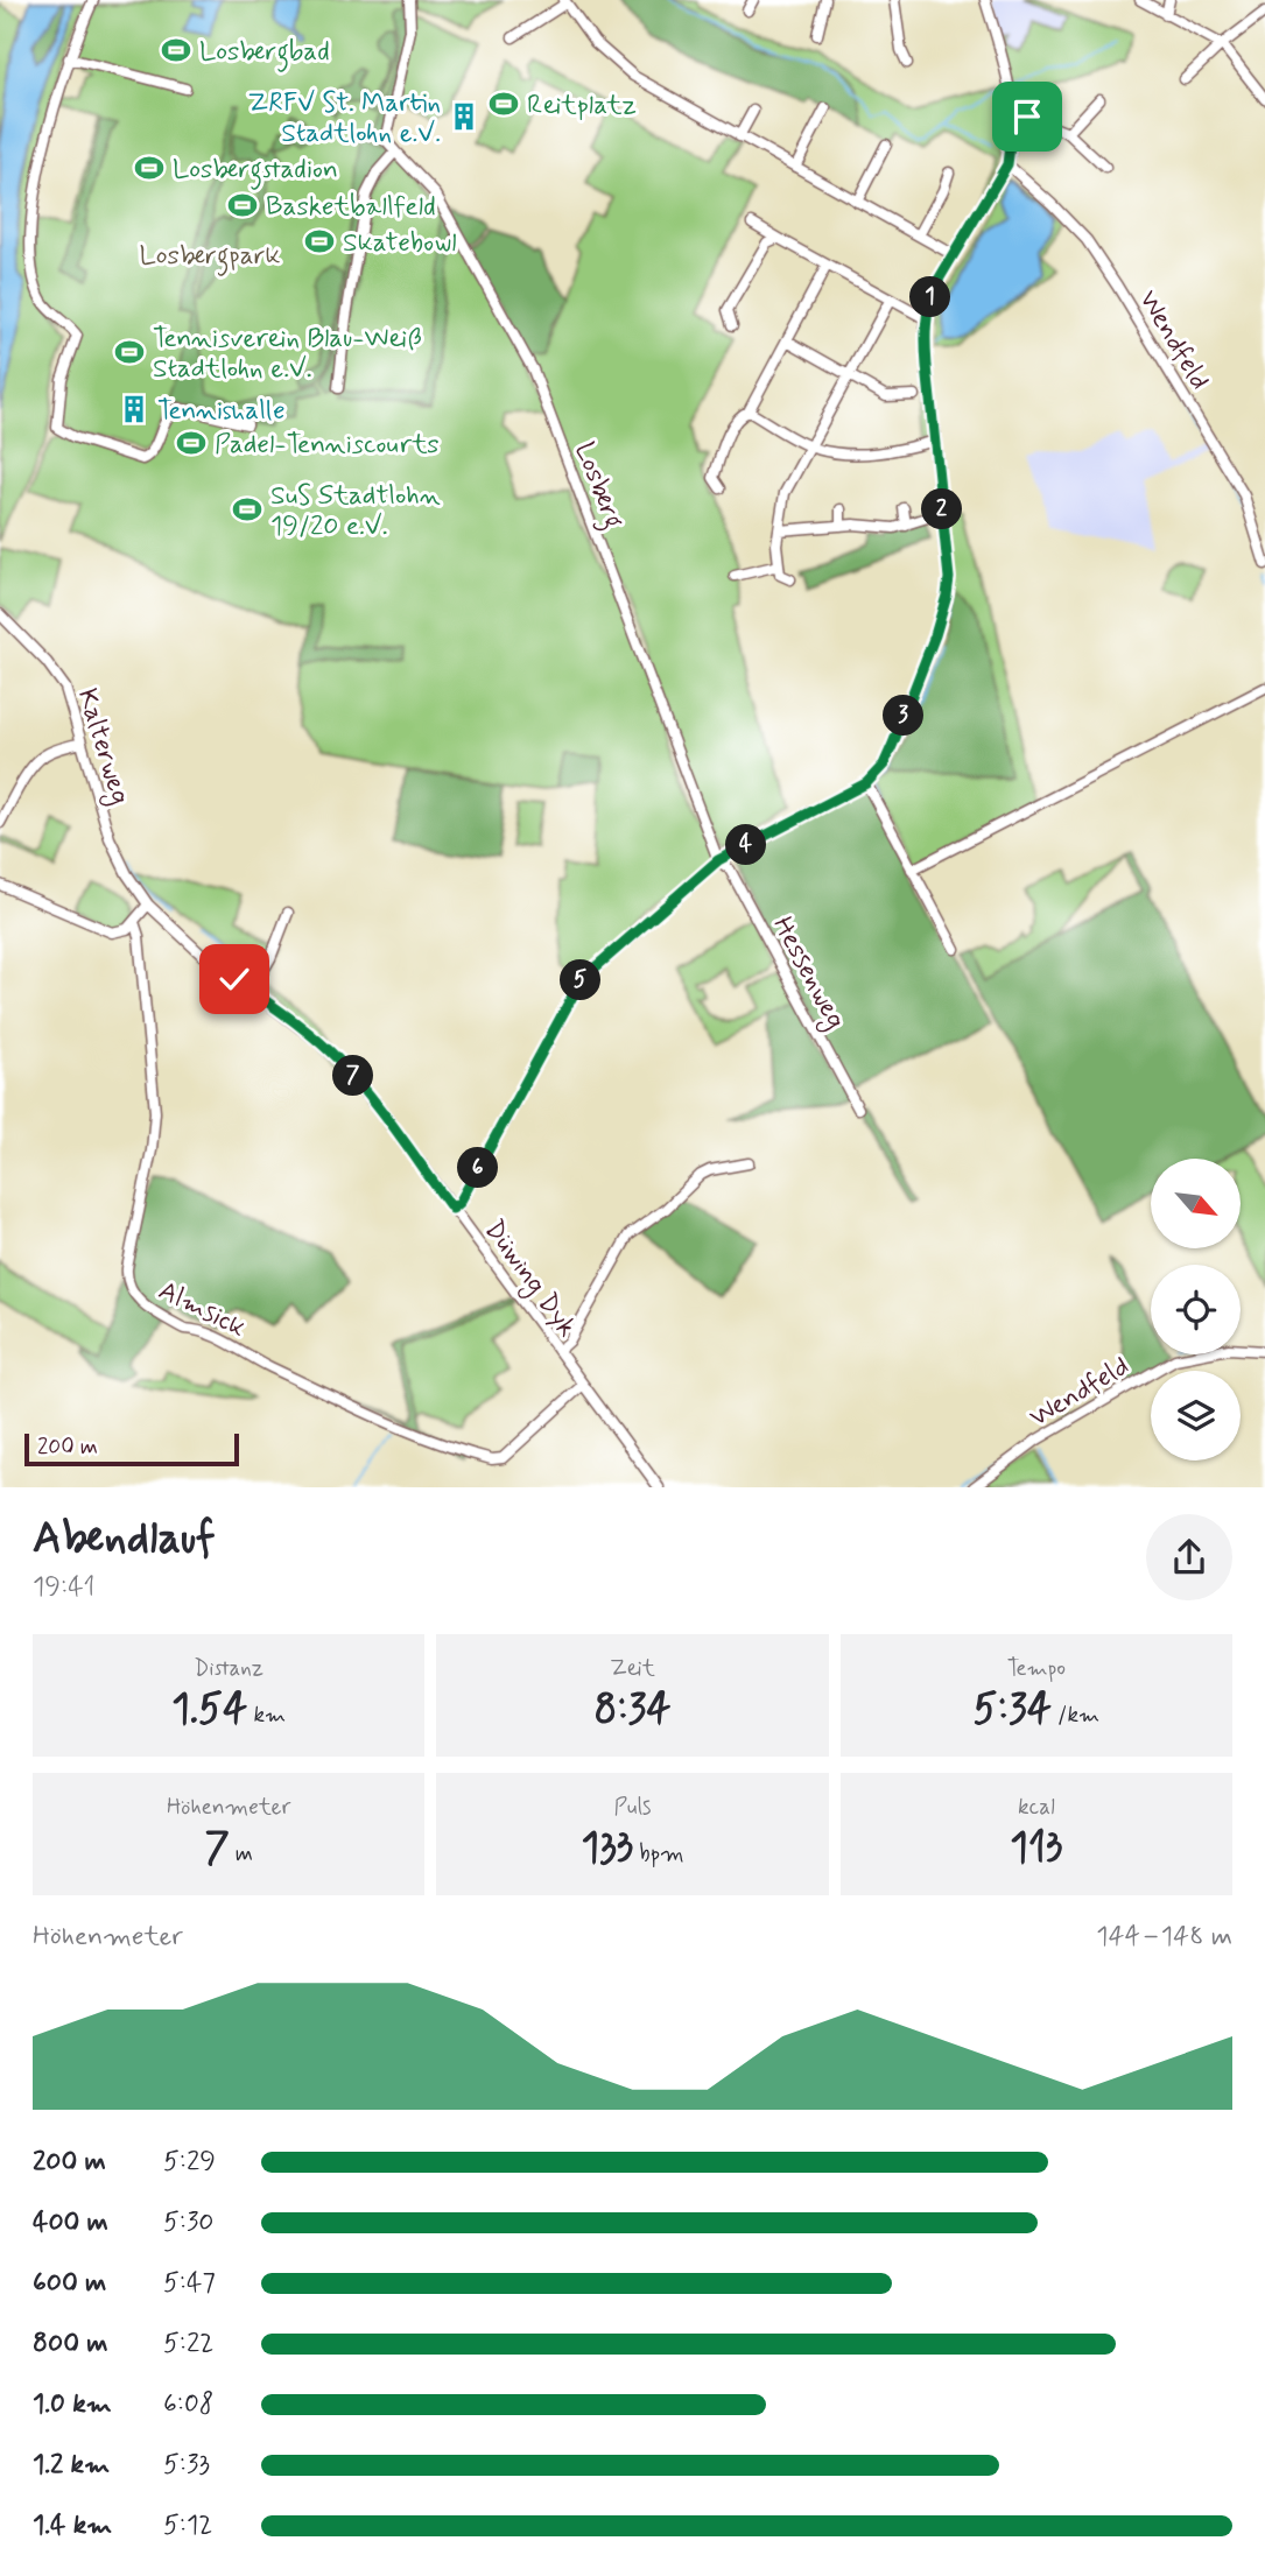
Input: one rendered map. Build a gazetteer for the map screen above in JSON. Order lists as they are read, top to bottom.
{
  "streets": {
    "street": [
      "Wendfeld",
      "Losberg",
      "Kalterweg",
      "Hessenweg",
      "Düwing Dyk",
      "Almsick"
    ]
  },
  "crossings": [
    ["Losberg", "Hessenweg"],
    ["Kalterweg", "Düwing Dyk"],
    ["Düwing Dyk", "Almsick"]
  ],
  "parks": ["Losbergpark"],
  "places": {
    "sports": [
      "Losbergbad",
      "Reitplatz",
      "Losbergstadion",
      "Basketballfeld",
      "Skatebowl",
      "Tennisverein Blau-Weiß Stadtlohn e.V.",
      "Padel-Tenniscourts",
      "SuS Stadtlohn 19/20 e.V."
    ],
    "building": ["ZRFV St. Martin Stadtlohn e.V.", "Tennishalle"]
  },
  "scale_bar": "200 m",
  "north": "bottom right",
  "page": {
    "pins": [
      "1",
      "2",
      "3",
      "4",
      "5",
      "7",
      "6"
    ],
    "scale": "200 m",
    "heading": ["Abendlauf", "19:41"],
    "stats": [
      ["Distanz", "1.54 km"],
      ["Zeit", "8:34"],
      ["Tempo", "5:34 /km"],
      ["Höhenmeter", "7 m"],
      ["Puls", "133 bpm"],
      ["kcal", "113"]
    ],
    "chart": ["Höhenmeter", "144–148 m"],
    "list": [
      {
        "name": "200 m",
        "note": "5:29"
      },
      {
        "name": "400 m",
        "note": "5:30"
      },
      {
        "name": "600 m",
        "note": "5:47"
      },
      {
        "name": "800 m",
        "note": "5:22"
      },
      {
        "name": "1.0 km",
        "note": "6:08"
      },
      {
        "name": "1.2 km",
        "note": "5:33"
      },
      {
        "name": "1.4 km",
        "note": "5:12"
      }
    ]
  }
}
